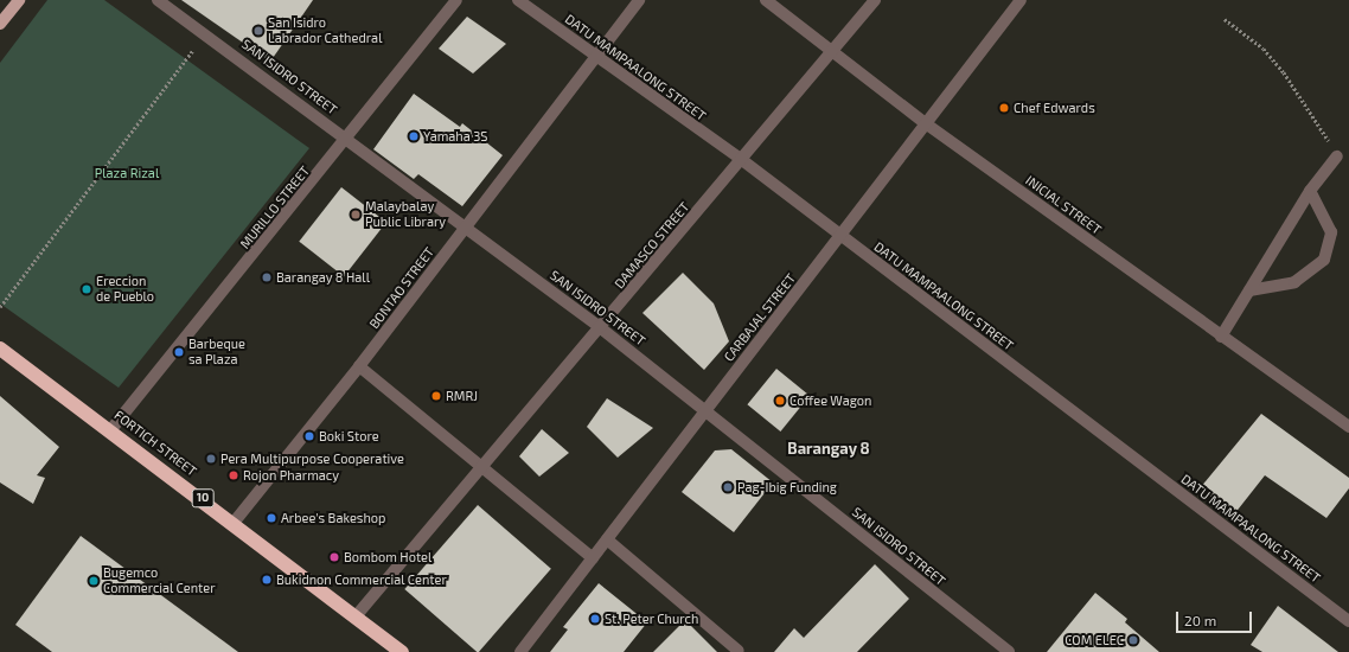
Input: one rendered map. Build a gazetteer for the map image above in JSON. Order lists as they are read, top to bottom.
{
  "streets": {
    "highway": ["FORTICH STREET", "10"],
    "street": [
      "DATU MAMPAALONG STREET",
      "SAN ISIDRO STREET",
      "INICIAL STREET",
      "MURILLO STREET",
      "DAMASCO STREET",
      "BONTAO STREET",
      "CARBAJAL STREET"
    ]
  },
  "crossings": [
    ["DATU MAMPAALONG STREET", "DAMASCO STREET"],
    ["DATU MAMPAALONG STREET", "BONTAO STREET"],
    ["DATU MAMPAALONG STREET", "CARBAJAL STREET"],
    ["SAN ISIDRO STREET", "MURILLO STREET"],
    ["SAN ISIDRO STREET", "DAMASCO STREET"],
    ["SAN ISIDRO STREET", "BONTAO STREET"],
    ["SAN ISIDRO STREET", "CARBAJAL STREET"],
    ["INICIAL STREET", "DAMASCO STREET"],
    ["INICIAL STREET", "CARBAJAL STREET"],
    ["MURILLO STREET", "FORTICH STREET"],
    ["DAMASCO STREET", "FORTICH STREET"],
    ["BONTAO STREET", "FORTICH STREET"]
  ],
  "districts": ["Barangay 8"],
  "parks": ["Plaza Rizal"],
  "places": [
    "San Isidro Labrador Cathedral",
    "Chef Edwards",
    "Yamaha 3S",
    "Malaybalay Public Library",
    "Barangay 8 Hall",
    "Ereccion de Pueblo",
    "Barbeque sa Plaza",
    "RMRJ",
    "Coffee Wagon",
    "Boki Store",
    "Pera Multipurpose Cooperative",
    "Rojon Pharmacy",
    "Pag-Ibig Funding",
    "Arbee's Bakeshop",
    "Bombom Hotel",
    "Bukidnon Commercial Center",
    "Bugemco Commercial Center",
    "St. Peter Church",
    "COM ELEC"
  ],
  "scale_bar": "20 m"
}
